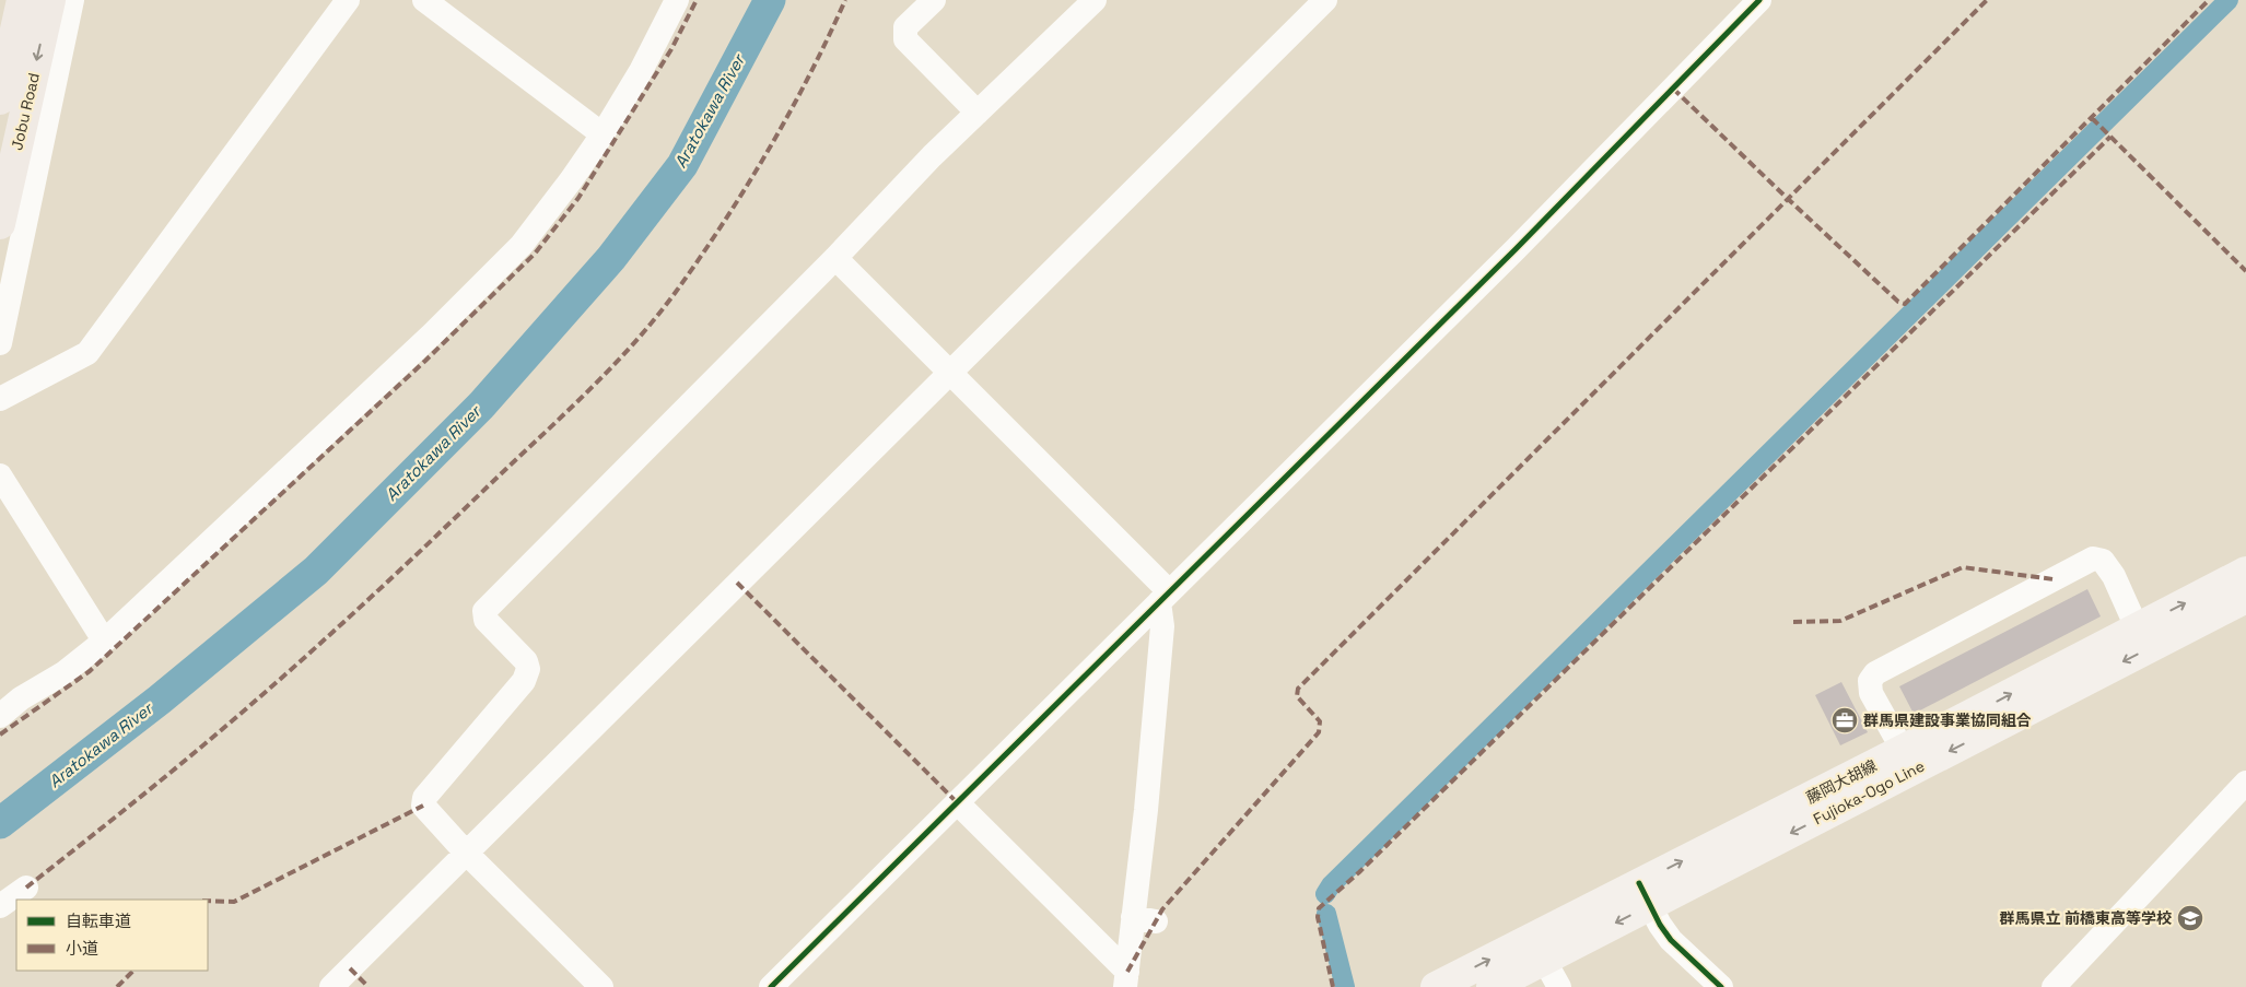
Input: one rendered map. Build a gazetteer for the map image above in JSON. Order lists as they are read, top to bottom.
{
  "streets": {
    "highway": ["Jobu Road"],
    "main road": ["藤岡大胡線", "Fujioka-Ogo Line"]
  },
  "crossings": [
    ["藤岡大胡線", "Fujioka-Ogo Line"]
  ],
  "one_way": ["藤岡大胡線", "Fujioka-Ogo Line"],
  "water": ["Aratokawa River"],
  "places": {
    "office": ["群馬県建設事業協同組合"],
    "school or university": ["群馬県立 前橋東高等学校"]
  },
  "legend": ["自転車道", "小道"]
}
